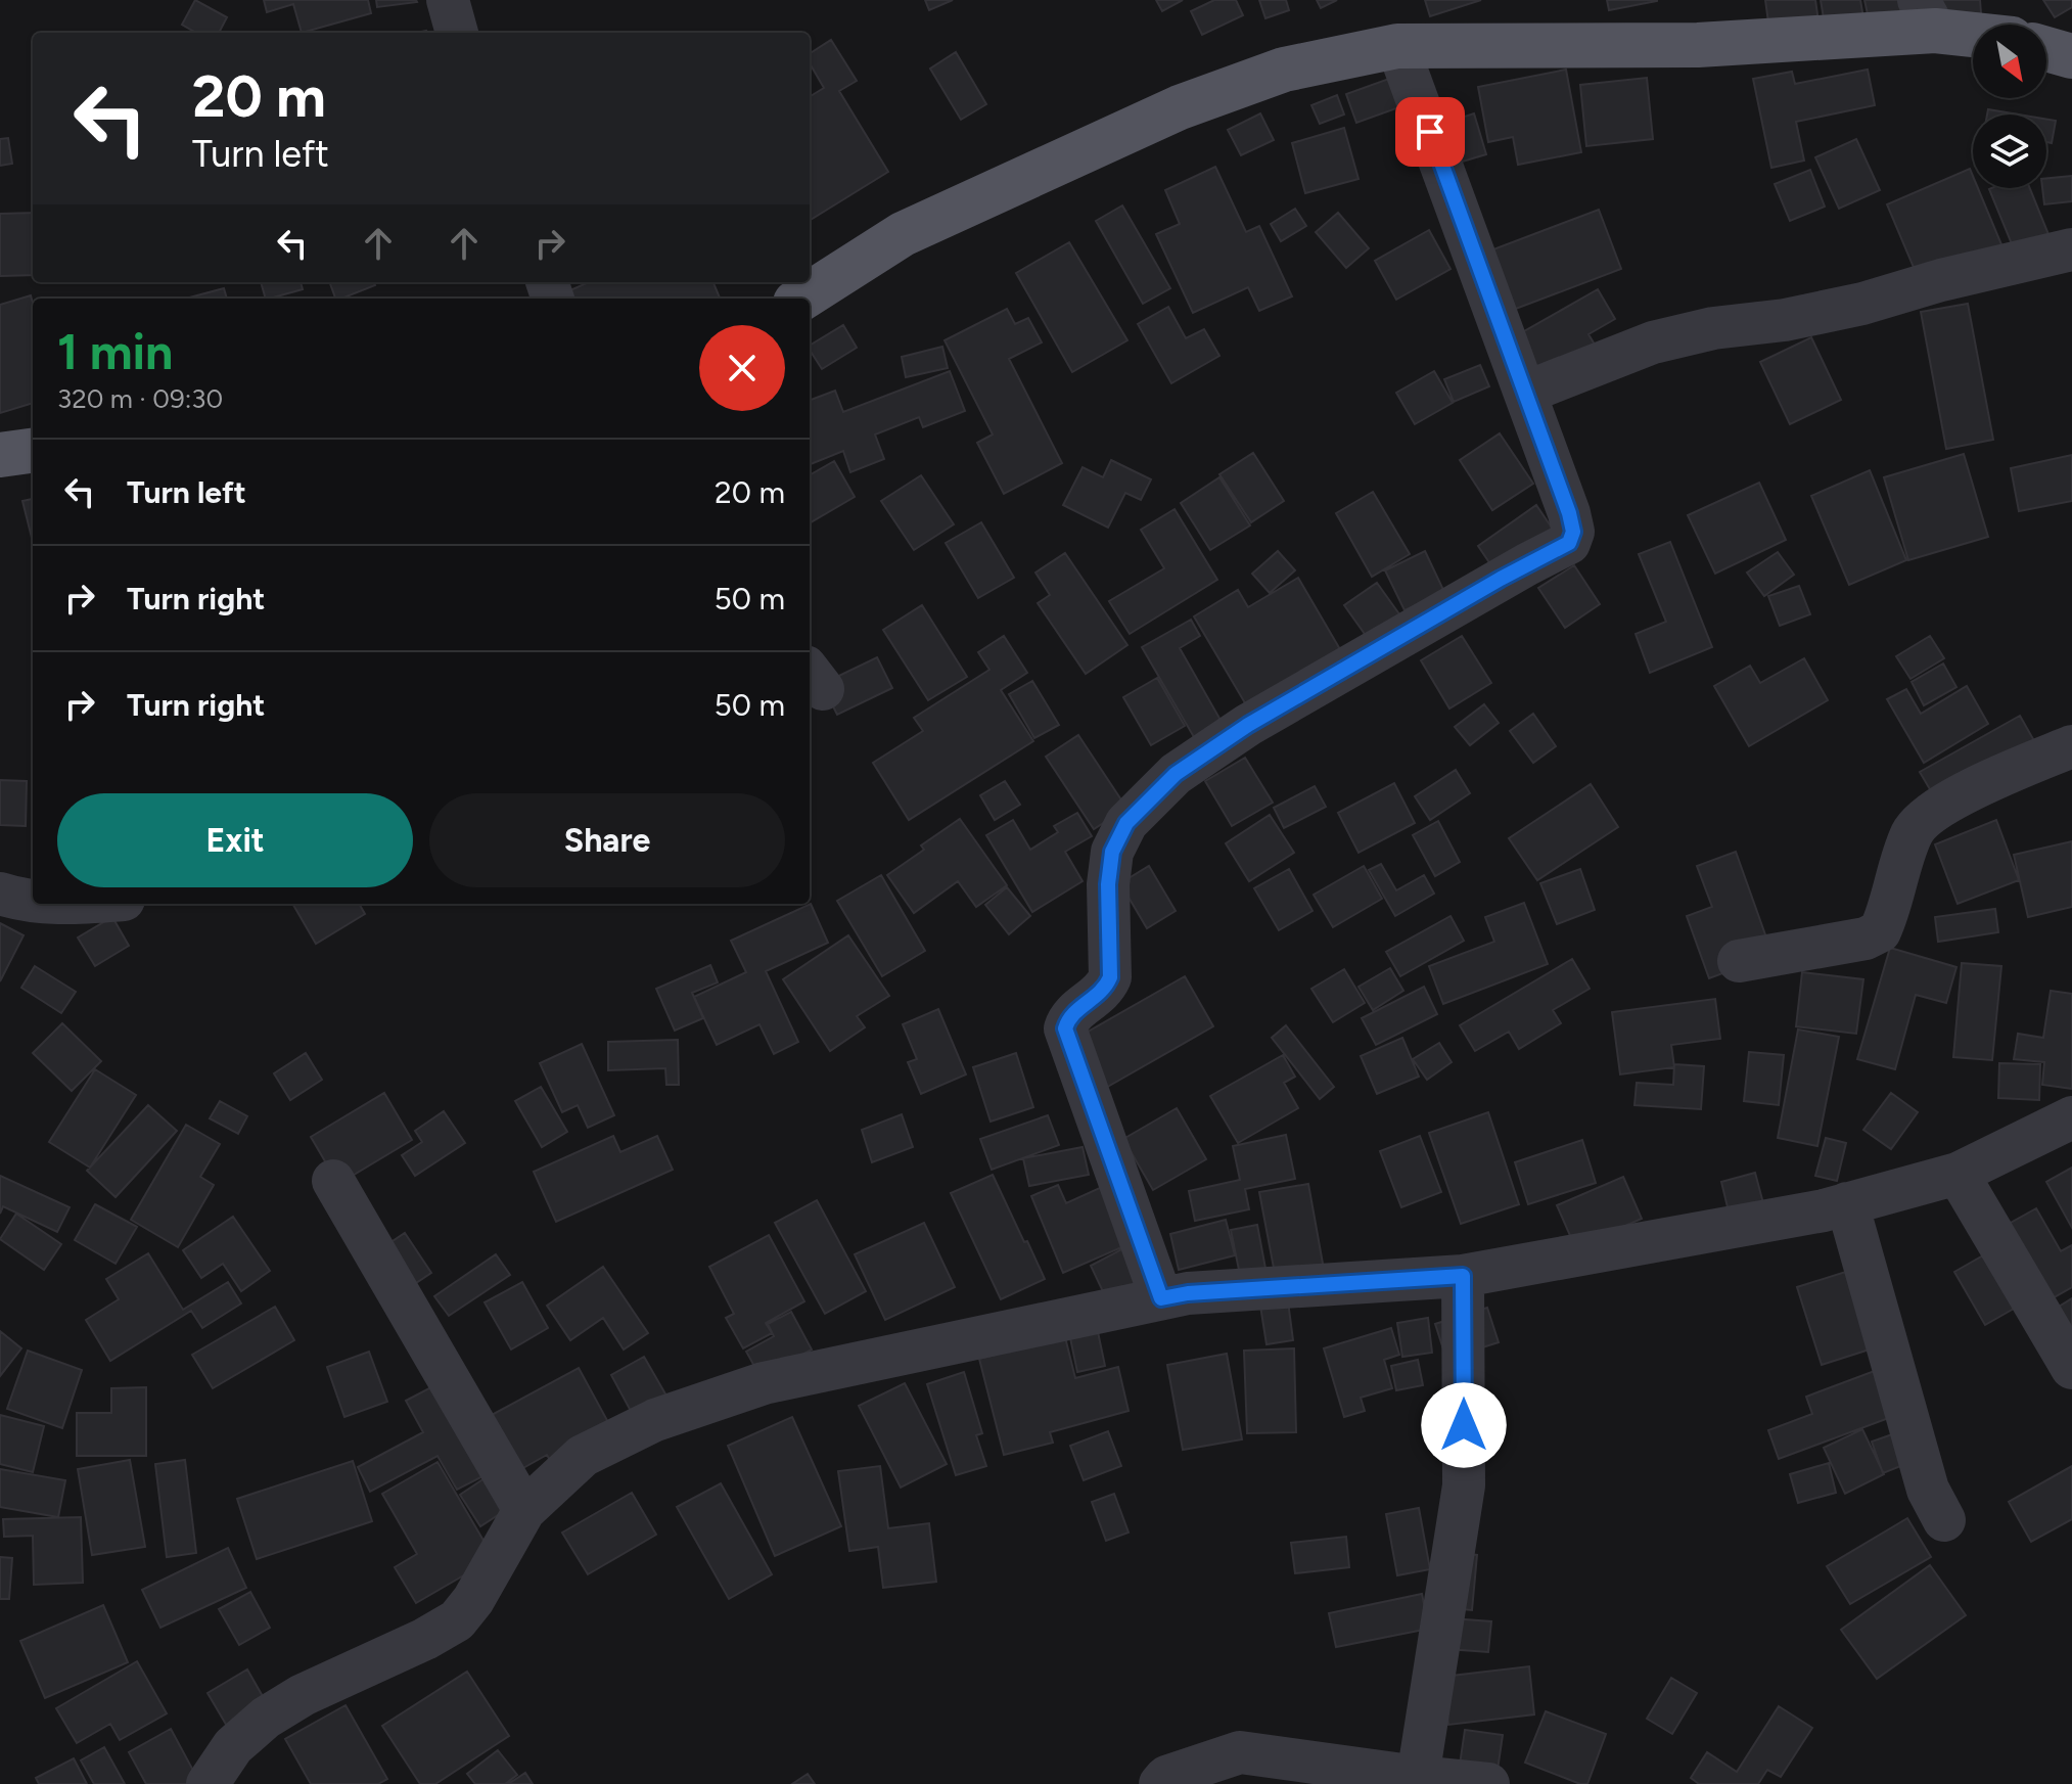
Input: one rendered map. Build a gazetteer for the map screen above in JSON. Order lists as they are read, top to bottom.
{
  "north": "bottom right",
  "page": {
    "turn": ["20 m", "Turn left"],
    "heading": ["1 min", "320 m · 09:30"],
    "list": [
      {
        "name": "Turn left",
        "value": "20 m"
      },
      {
        "name": "Turn right",
        "value": "50 m"
      },
      {
        "name": "Turn right",
        "value": "50 m"
      }
    ],
    "buttons": ["Exit", "Share"]
  }
}
